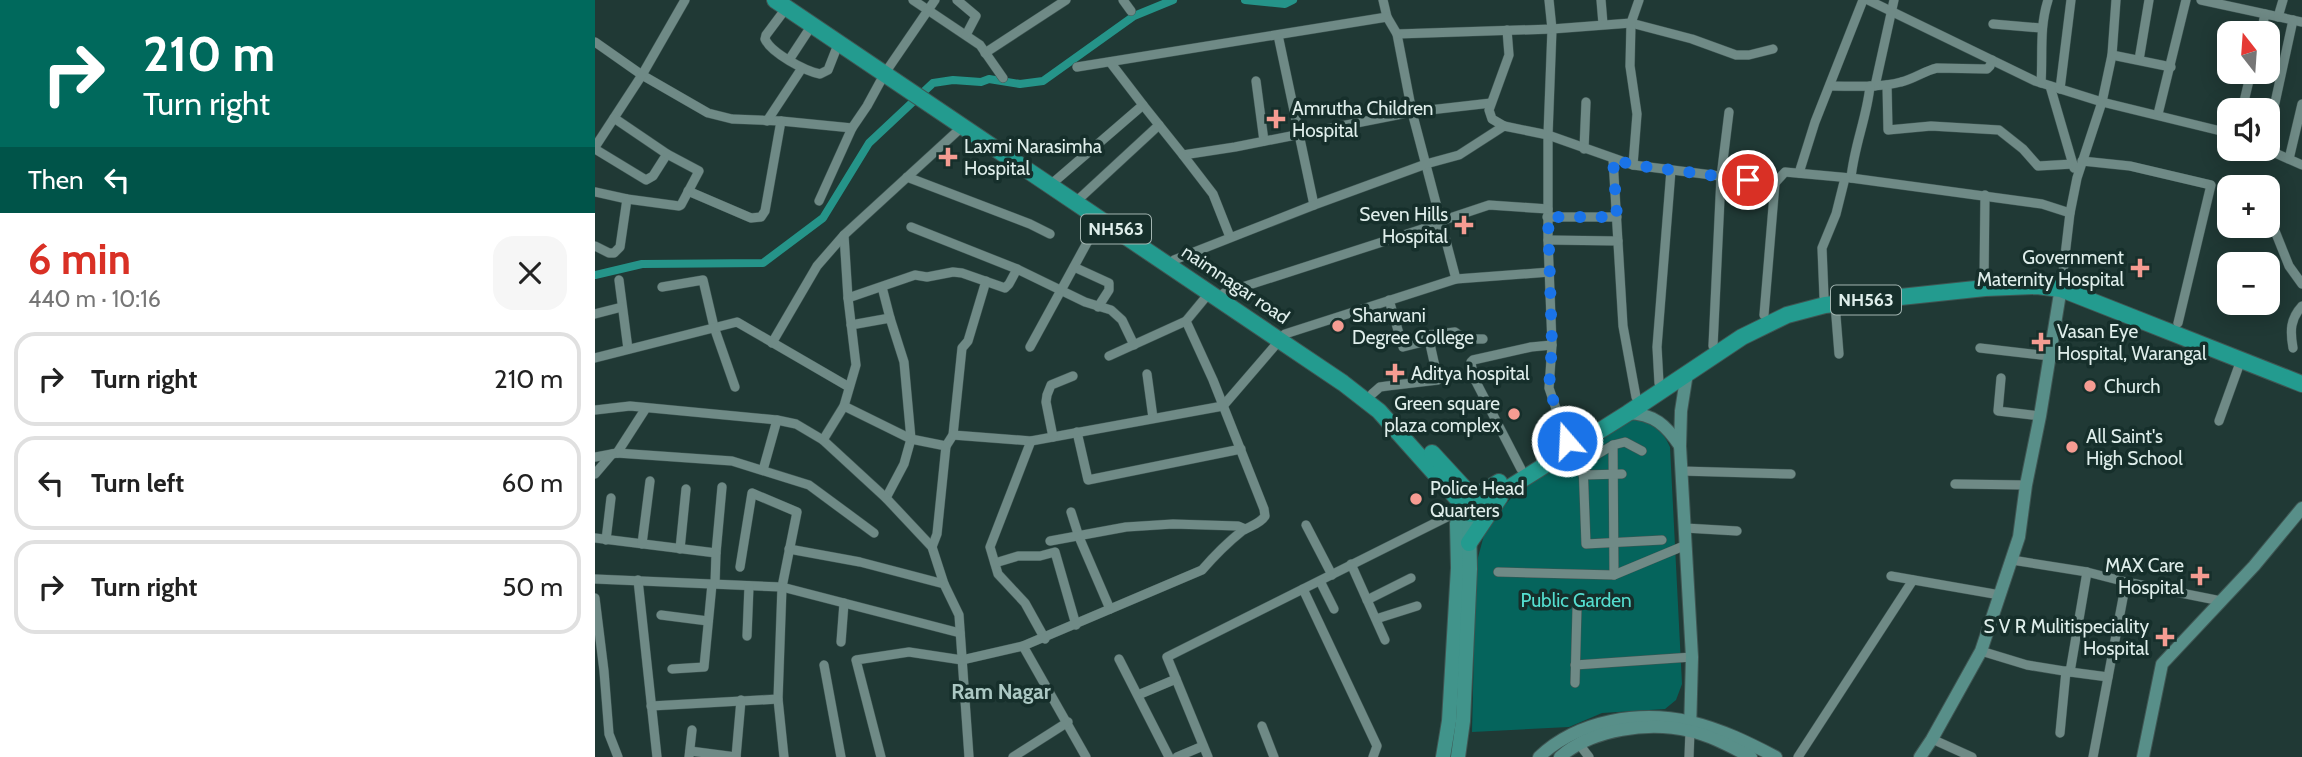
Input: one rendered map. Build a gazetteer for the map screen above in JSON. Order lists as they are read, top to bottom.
{
  "streets": {
    "highway": ["NH563", "naimnagar road"]
  },
  "crossings": [
    ["NH563", "naimnagar road"]
  ],
  "districts": ["Ram Nagar"],
  "parks": ["Public Garden"],
  "places": {
    "health": [
      "Amrutha Children Hospital",
      "Laxmi Narasimha Hospital",
      "Seven Hills Hospital",
      "Government Maternity Hospital",
      "Vasan Eye Hospital, Warangal",
      "Aditya hospital",
      "MAX Care Hospital",
      "S V R Mulitispeciality Hospital"
    ],
    "other": [
      "Sharwani Degree College",
      "Church",
      "Green square plaza complex",
      "All Saint's High School",
      "Police Head Quarters"
    ]
  },
  "north": "top",
  "page": {
    "turn": ["210 m", "Turn right"],
    "map_buttons": ["+", "−"],
    "then": "Then",
    "heading": ["6 min", "440 m · 10:16"],
    "list": [
      {
        "name": "Turn right",
        "value": "210 m"
      },
      {
        "name": "Turn left",
        "value": "60 m"
      },
      {
        "name": "Turn right",
        "value": "50 m"
      }
    ]
  }
}
